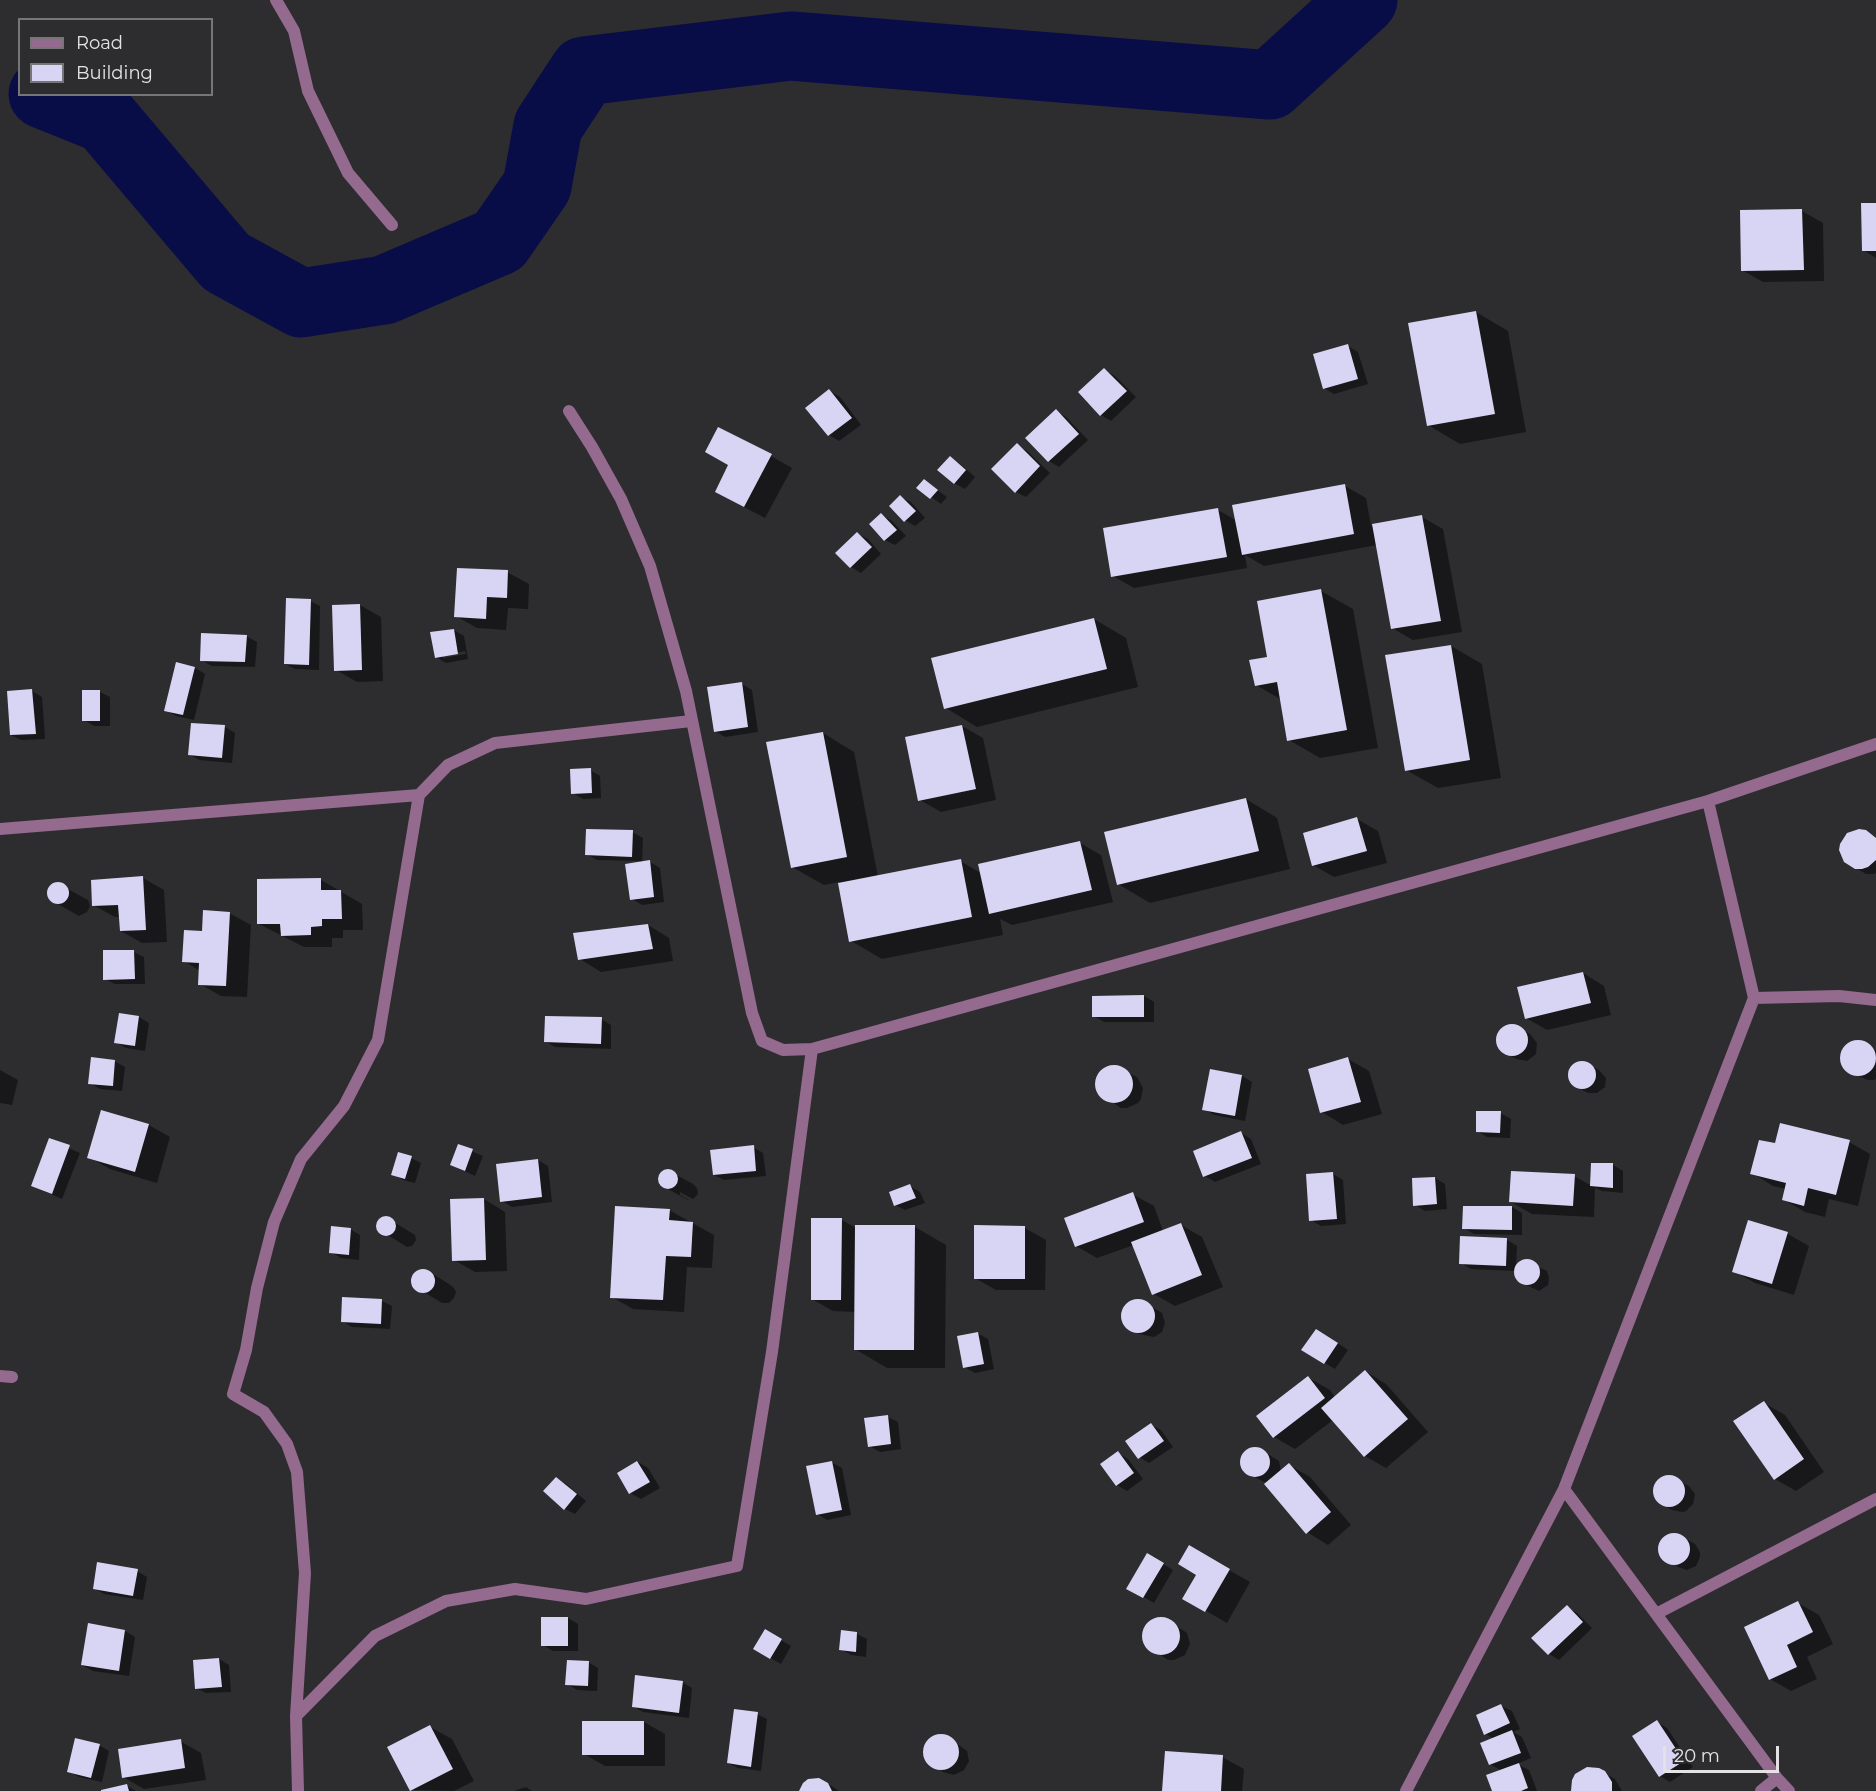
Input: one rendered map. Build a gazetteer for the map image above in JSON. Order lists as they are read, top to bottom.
{
  "legend": ["Road", "Building"],
  "scale_bar": "20 m"
}
